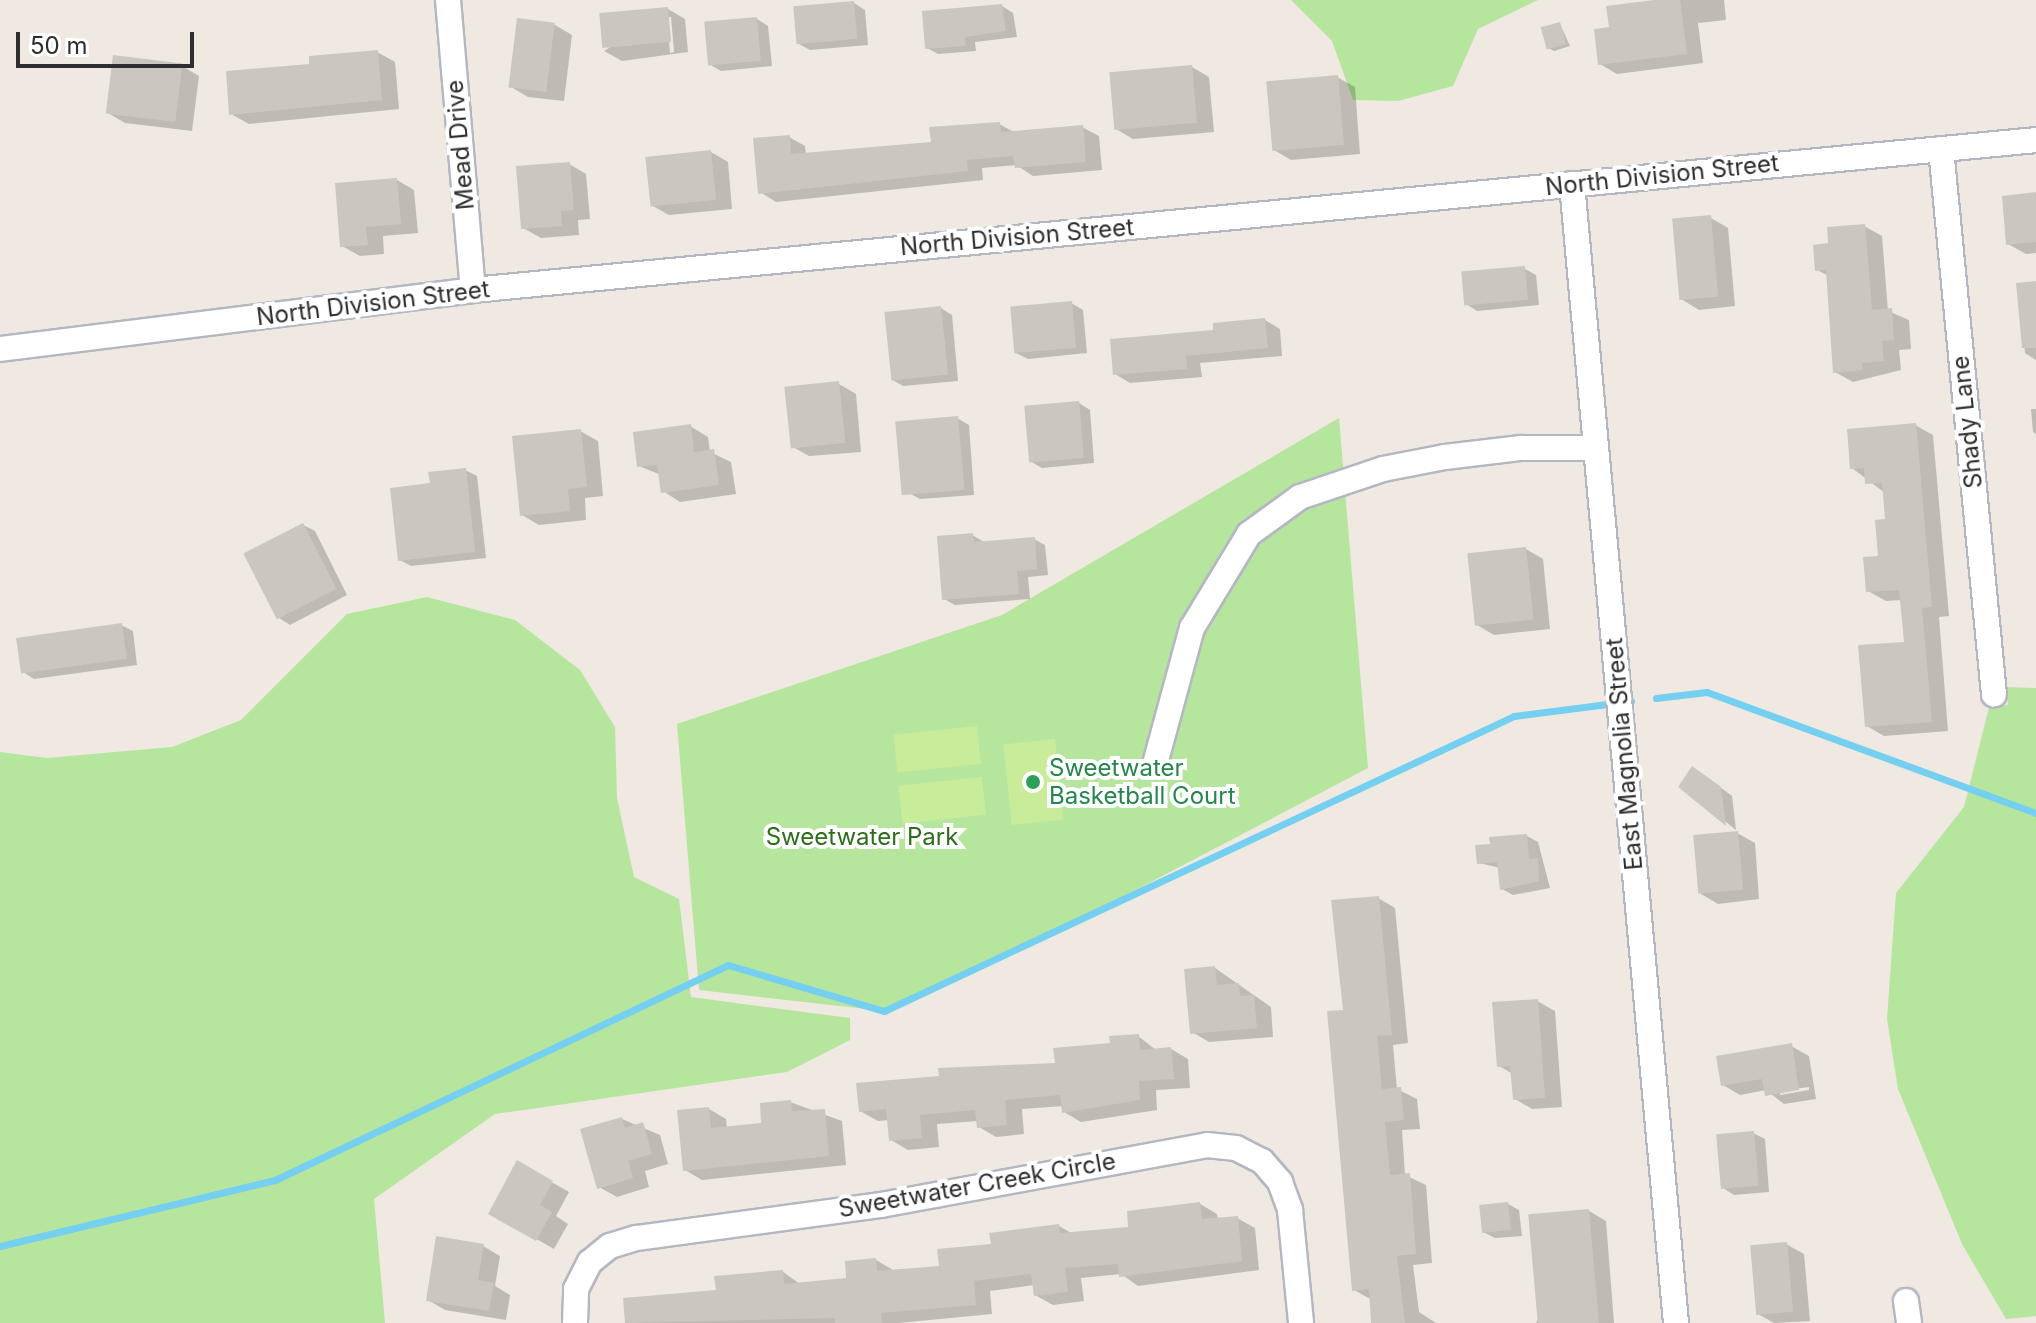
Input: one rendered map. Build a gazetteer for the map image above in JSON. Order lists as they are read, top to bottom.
{
  "streets": {
    "street": [
      "Mead Drive",
      "North Division Street",
      "Shady Lane",
      "East Magnolia Street",
      "Sweetwater Creek Circle"
    ]
  },
  "crossings": [
    ["Mead Drive", "North Division Street"],
    ["North Division Street", "Shady Lane"],
    ["North Division Street", "East Magnolia Street"]
  ],
  "parks": ["Sweetwater Park"],
  "places": ["Sweetwater Basketball Court"],
  "scale_bar": "50 m"
}
